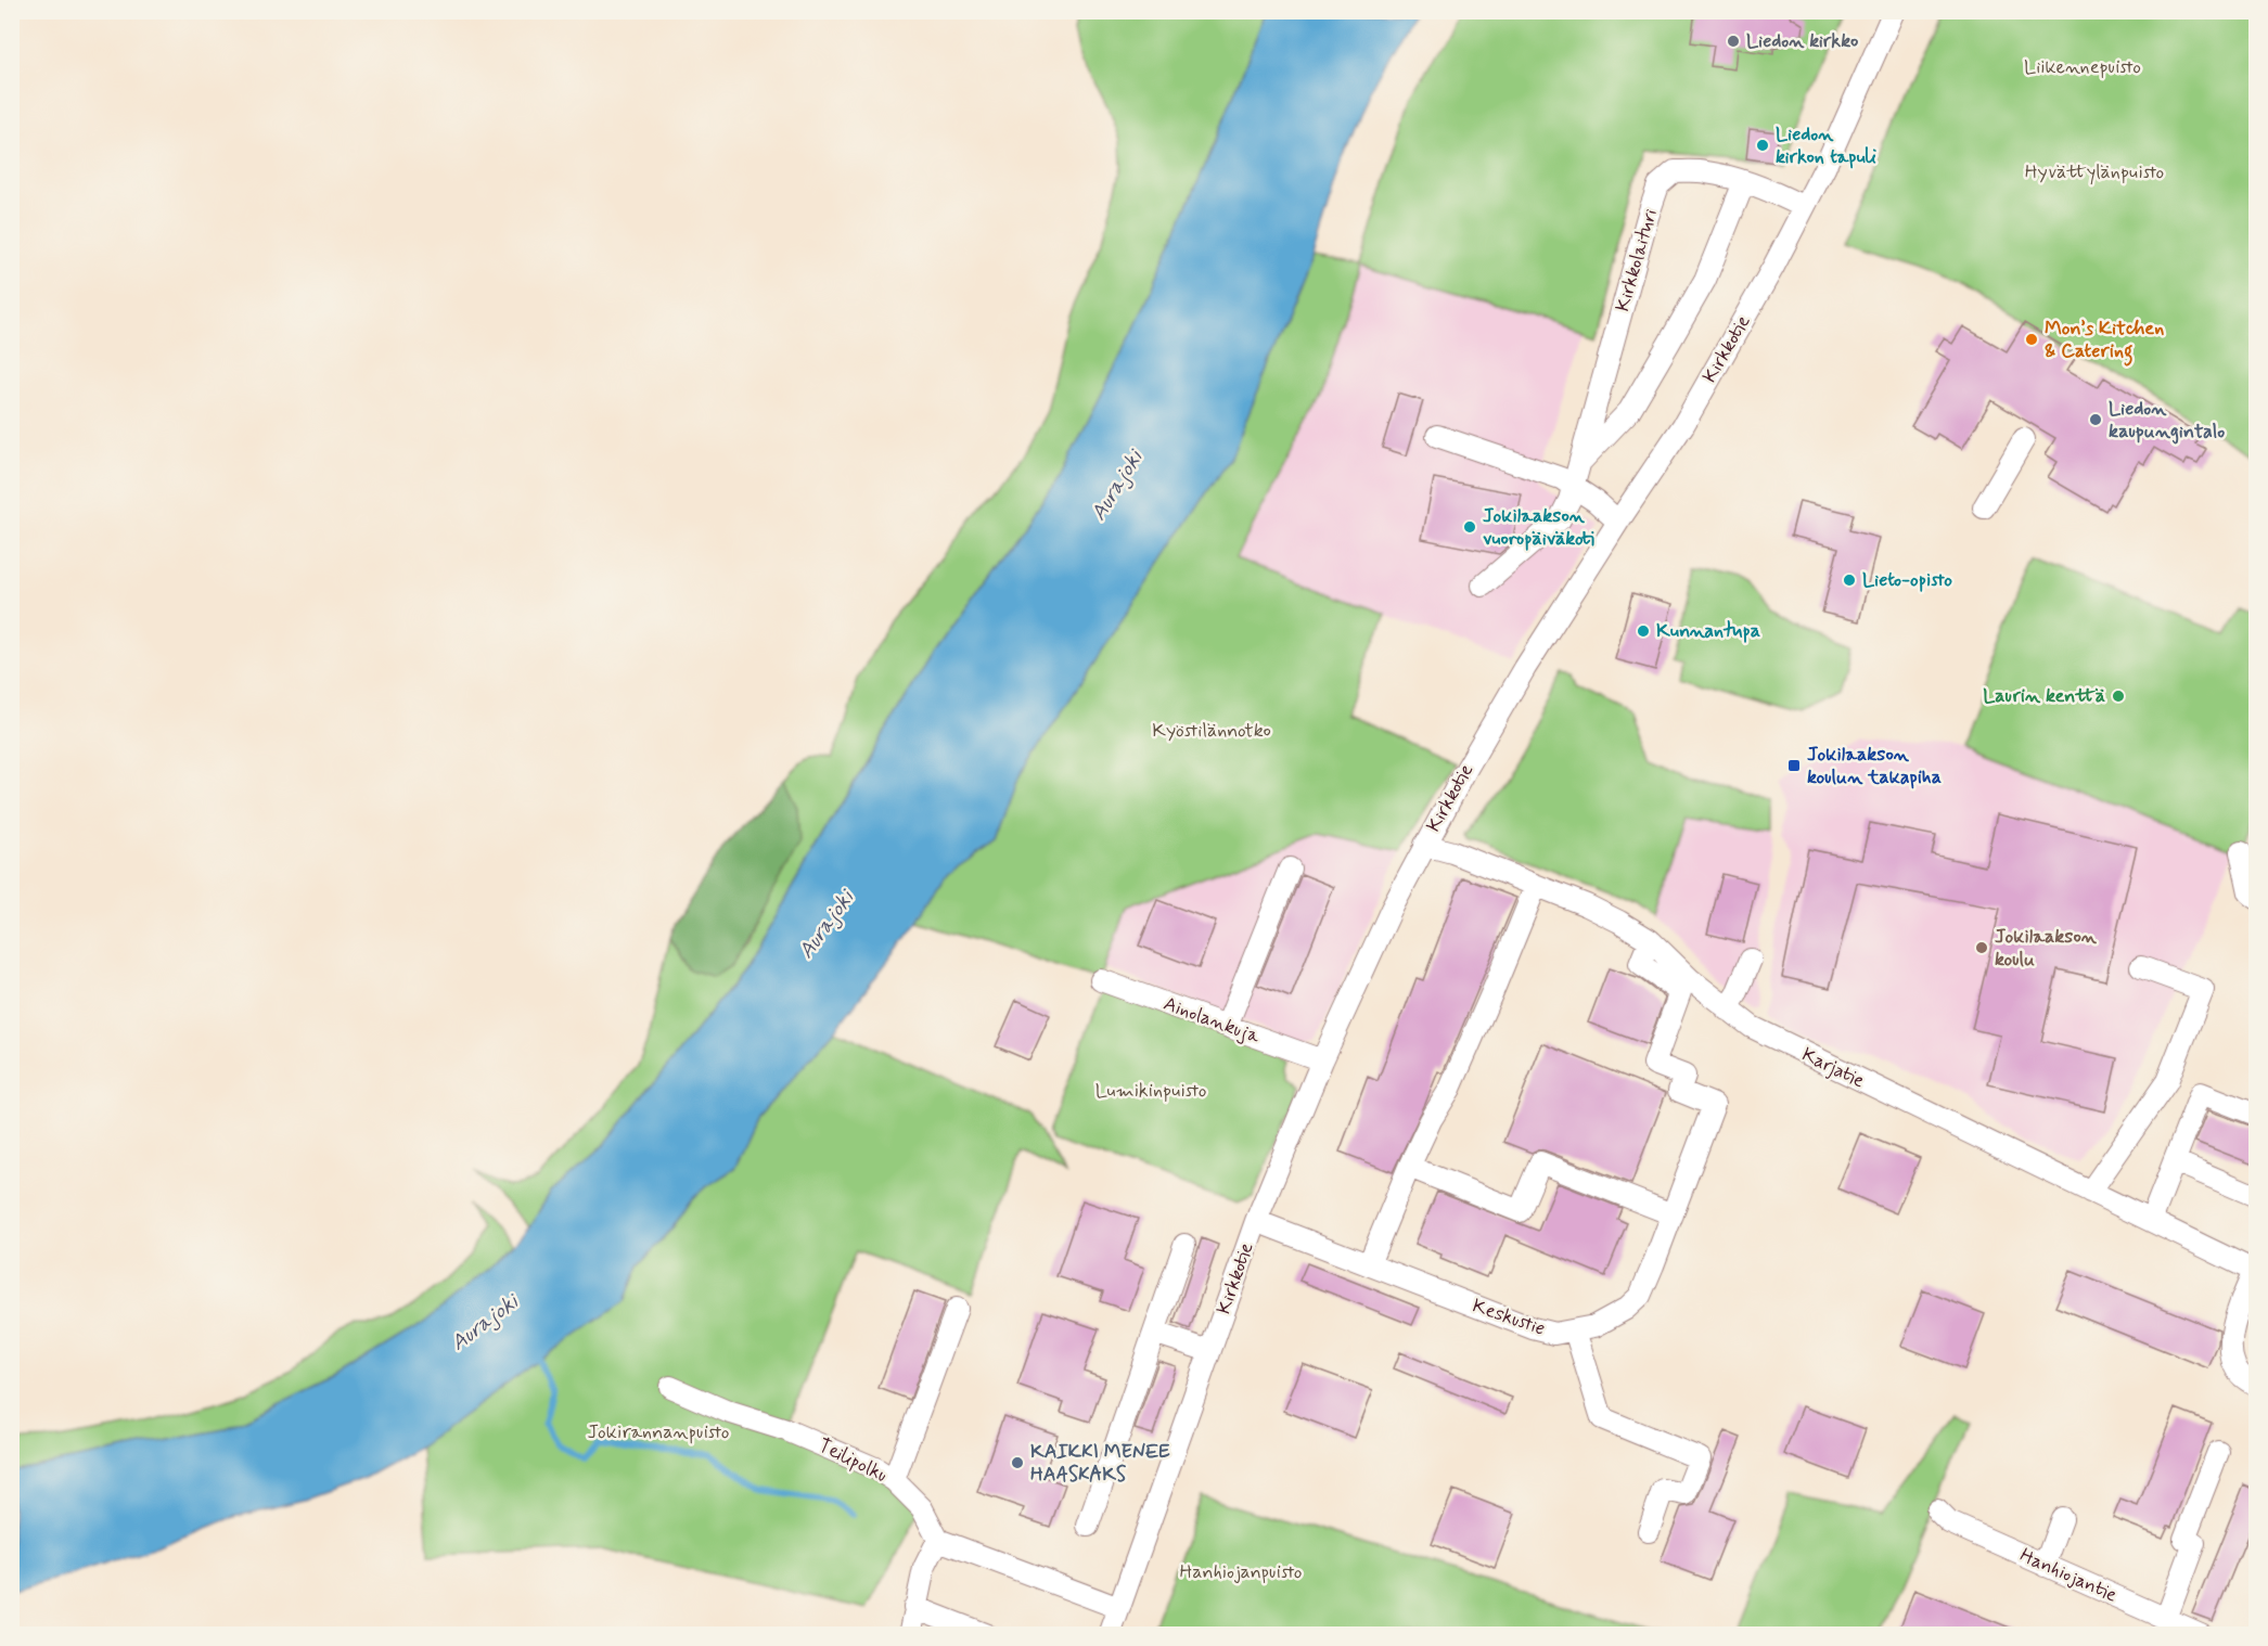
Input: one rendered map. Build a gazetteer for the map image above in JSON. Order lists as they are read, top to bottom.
{
  "streets": {
    "street": [
      "Kirkkolaituri",
      "Kirkkotie",
      "Ainolankuja",
      "Karjatie",
      "Keskustie",
      "Teilipolku",
      "Hanhiojantie"
    ]
  },
  "crossings": [
    ["Kirkkolaituri", "Kirkkotie"],
    ["Kirkkotie", "Ainolankuja"],
    ["Kirkkotie", "Karjatie"],
    ["Kirkkotie", "Keskustie"],
    ["Karjatie", "Keskustie"]
  ],
  "water": ["Aurajoki"],
  "parks": [
    "Liikennepuisto",
    "Hyvättylänpuisto",
    "Kyöstilännotko",
    "Lumikinpuisto",
    "Jokirannanpuisto",
    "Hanhiojanpuisto"
  ],
  "places": {
    "other": [
      "Liedon kirkko",
      "Liedon kirkon tapuli",
      "Mon’s Kitchen & Catering",
      "Liedon kaupungintalo",
      "Jokilaakson vuoropäiväkoti",
      "Lieto-opisto",
      "Kunnantupa",
      "Laurin kenttä",
      "Jokilaakson koulu",
      "KAIKKI MENEE HAASKAKS"
    ],
    "transit": ["Jokilaakson koulun takapiha"]
  }
}
